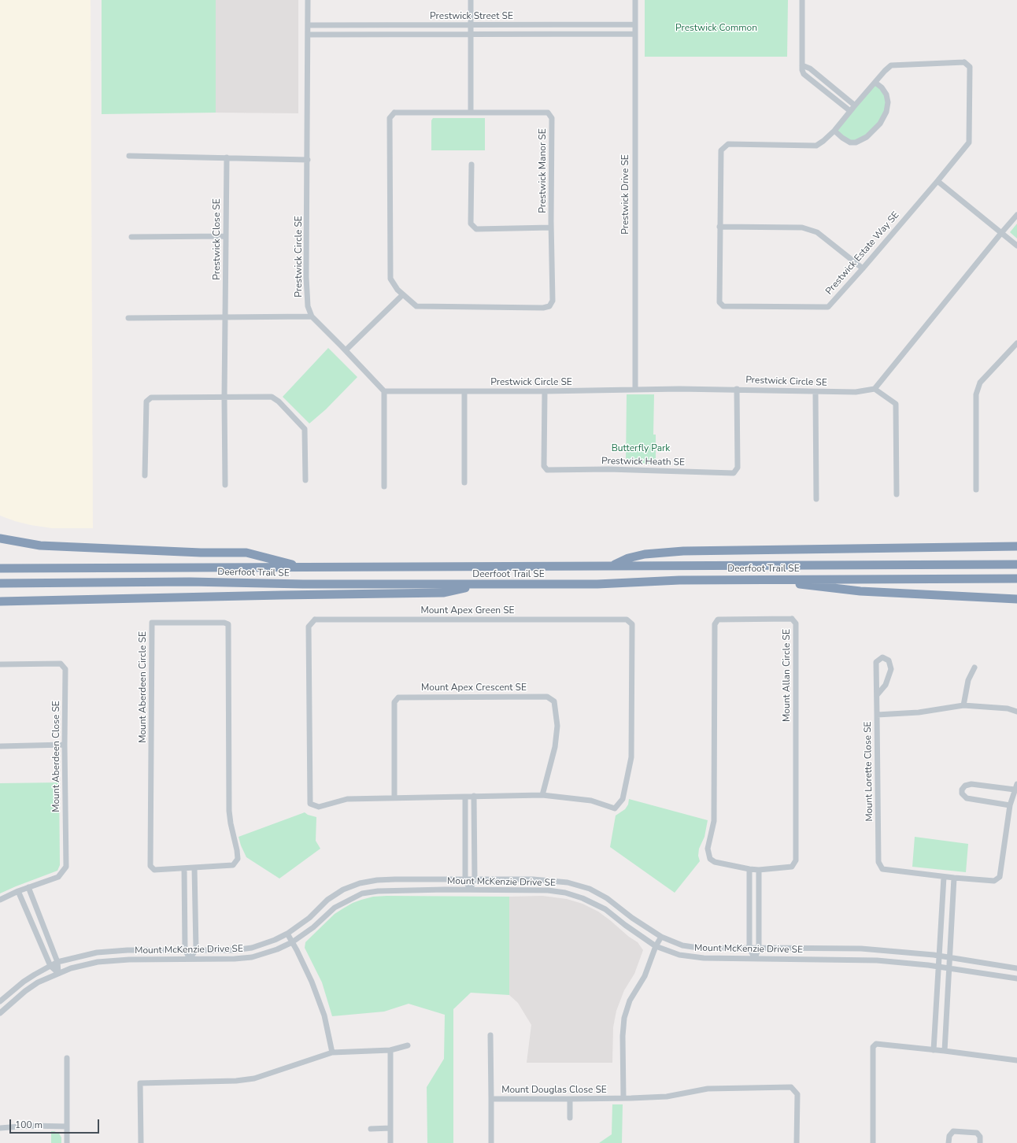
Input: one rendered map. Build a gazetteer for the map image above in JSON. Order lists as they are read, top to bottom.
{
  "streets": {
    "highway": ["Deerfoot Trail SE"],
    "street": [
      "Prestwick Street SE",
      "Prestwick Manor SE",
      "Prestwick Drive SE",
      "Prestwick Close SE",
      "Prestwick Estate Way SE",
      "Prestwick Circle SE",
      "Prestwick Heath SE",
      "Mount Apex Green SE",
      "Mount Allan Circle SE",
      "Mount Aberdeen Circle SE",
      "Mount Apex Crescent SE",
      "Mount Aberdeen Close SE",
      "Mount Lorette Close SE",
      "Mount McKenzie Drive SE",
      "Mount Douglas Close SE"
    ]
  },
  "crossings": [
    ["Prestwick Street SE", "Prestwick Drive SE"],
    ["Prestwick Street SE", "Prestwick Circle SE"],
    ["Prestwick Drive SE", "Prestwick Circle SE"],
    ["Prestwick Circle SE", "Prestwick Heath SE"],
    ["Mount Apex Green SE", "Mount Apex Crescent SE"]
  ],
  "parks": ["Prestwick Common", "Butterfly Park"],
  "scale_bar": "100 m"
}
